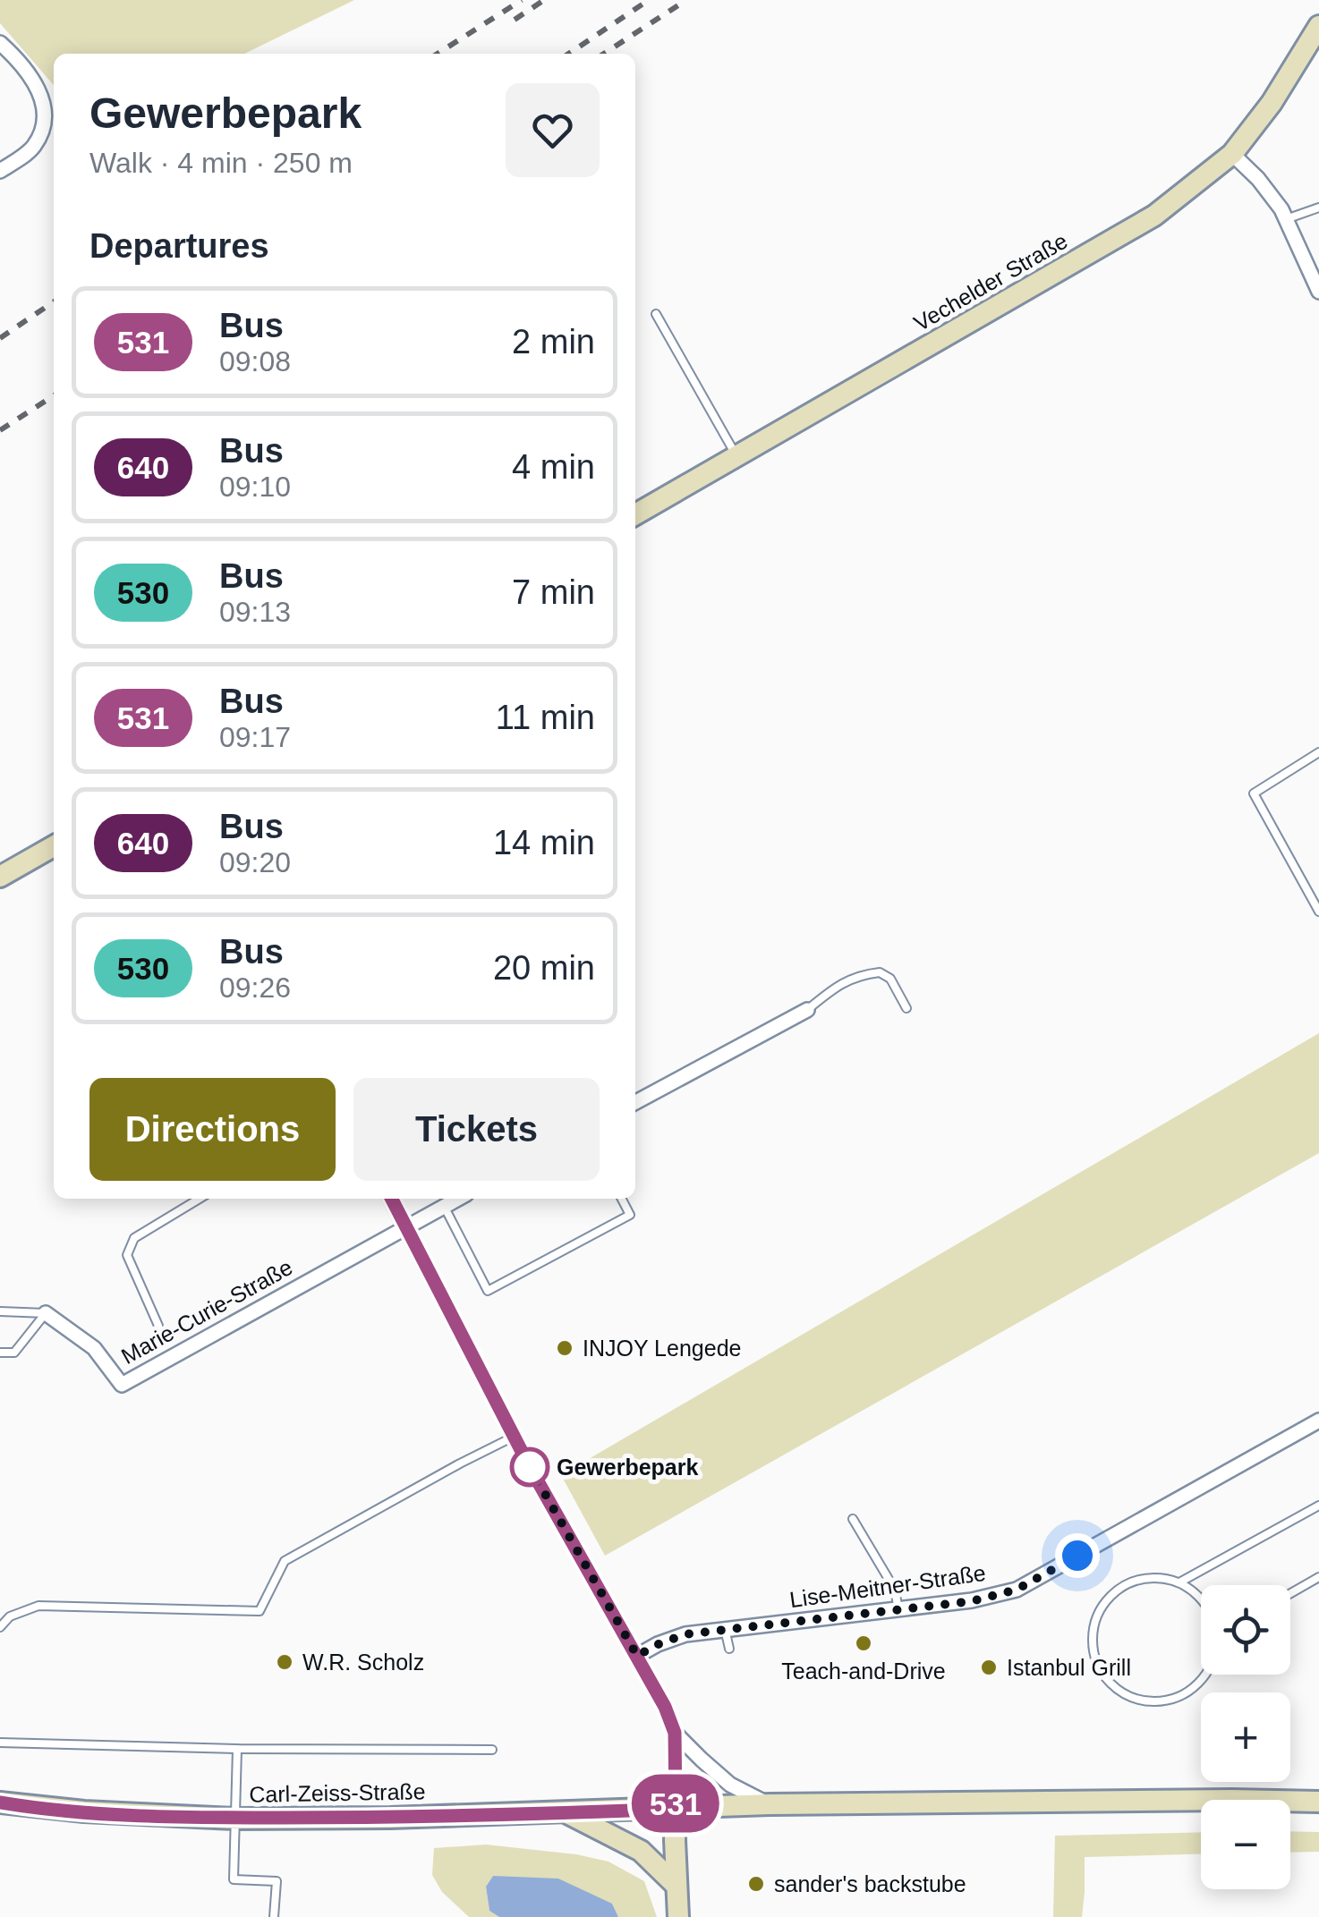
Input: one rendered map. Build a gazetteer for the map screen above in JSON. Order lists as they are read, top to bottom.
{
  "streets": {
    "main road": ["Vechelder Straße", "Carl-Zeiss-Straße"],
    "street": ["Marie-Curie-Straße", "Lise-Meitner-Straße"]
  },
  "places": [
    "INJOY Lengede",
    "Gewerbepark",
    "Teach-and-Drive",
    "W.R. Scholz",
    "Istanbul Grill",
    "sander's backstube"
  ],
  "lines": ["bus line 531"],
  "page": {
    "on_map": "531",
    "heading": [
      ["Gewerbepark", "Walk · 4 min · 250 m"],
      "Departures"
    ],
    "list": [
      {
        "mark": "531",
        "name": "Bus",
        "note": "09:08",
        "value": "2 min"
      },
      {
        "mark": "640",
        "name": "Bus",
        "note": "09:10",
        "value": "4 min"
      },
      {
        "mark": "530",
        "name": "Bus",
        "note": "09:13",
        "value": "7 min"
      },
      {
        "mark": "531",
        "name": "Bus",
        "note": "09:17",
        "value": "11 min"
      },
      {
        "mark": "640",
        "name": "Bus",
        "note": "09:20",
        "value": "14 min"
      },
      {
        "mark": "530",
        "name": "Bus",
        "note": "09:26",
        "value": "20 min"
      }
    ],
    "buttons": ["Directions", "Tickets"],
    "map_buttons": ["+", "−"]
  }
}
